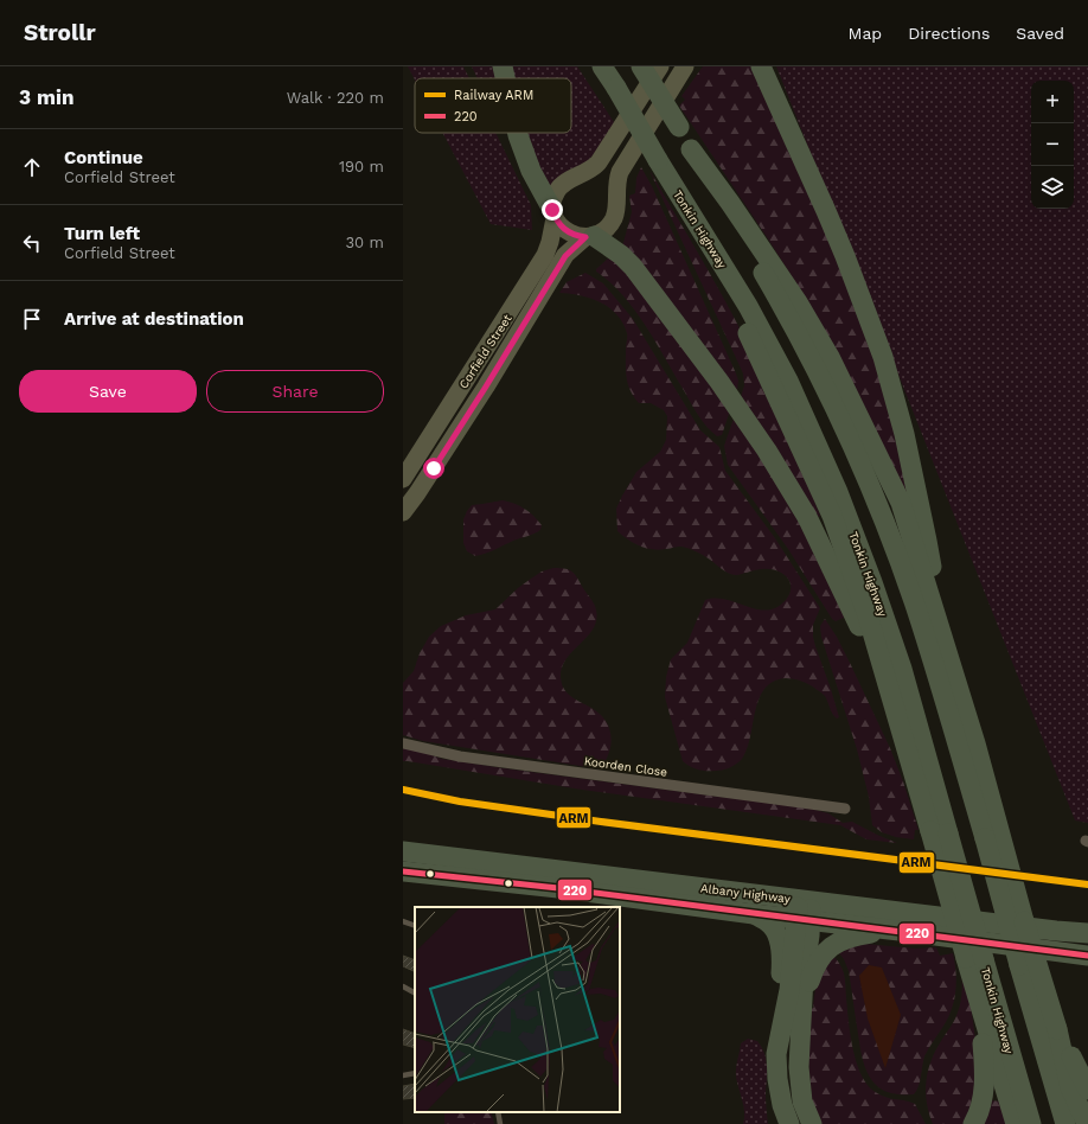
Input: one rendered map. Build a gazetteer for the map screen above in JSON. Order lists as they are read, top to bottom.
{
  "streets": {
    "highway": ["Tonkin Highway", "Albany Highway"],
    "main road": ["Corfield Street"],
    "street": ["Koorden Close"]
  },
  "lines": ["rail line ARM", "transit line 220"],
  "legend": ["Railway ARM", "220"],
  "page": {
    "header": "Strollr",
    "nav": ["Map", "Directions", "Saved"],
    "heading": ["3 min", "Walk · 220 m"],
    "map_buttons": ["+", "−"],
    "list": [
      ["Continue", "Corfield Street", "190 m"],
      ["Turn left", "Corfield Street", "30 m"],
      "Arrive at destination"
    ],
    "buttons": ["Save", "Share"]
  }
}
